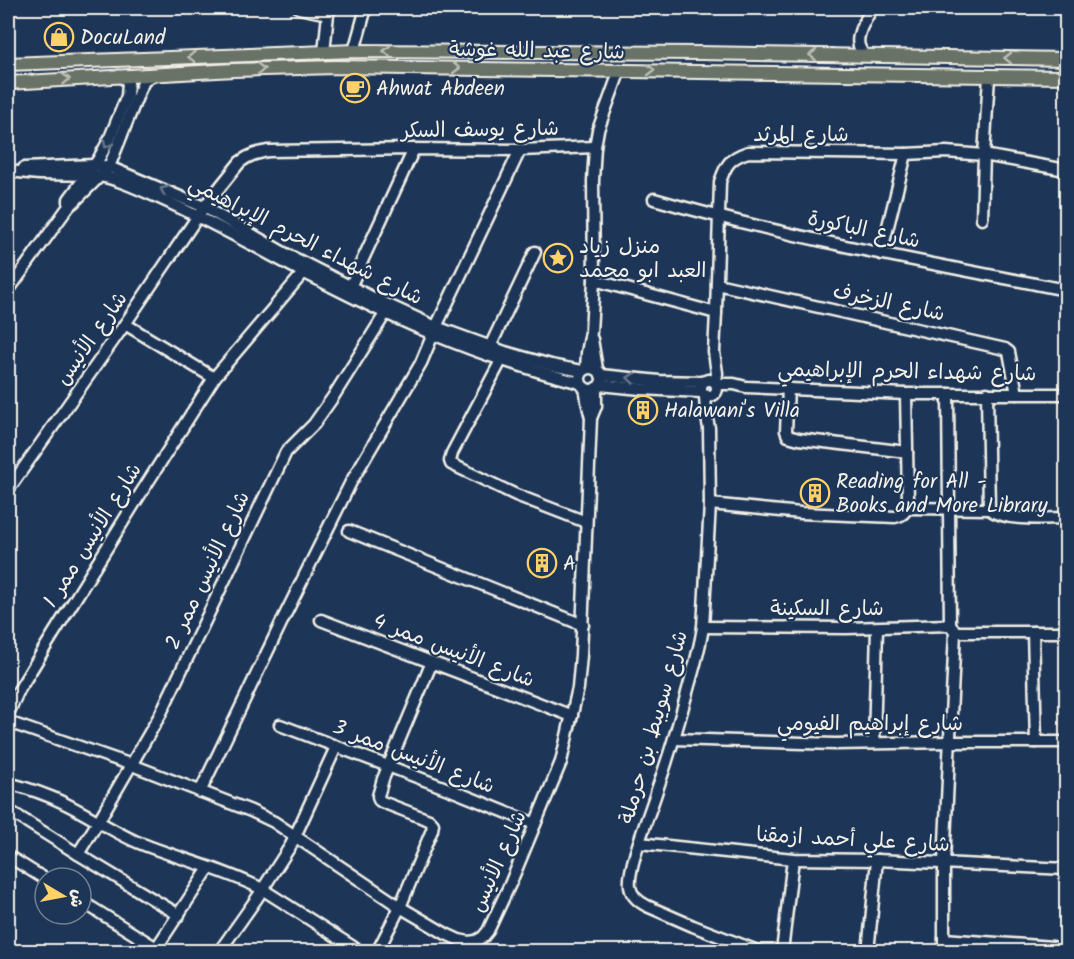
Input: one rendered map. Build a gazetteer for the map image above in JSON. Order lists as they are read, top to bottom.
{
  "streets": {
    "main road": ["شارع عبد الله غوشة"],
    "street": [
      "شارع يوسف السكر",
      "شارع المرثد",
      "شارع الباكورة",
      "شارع شهداء الحرم الإبراهيمي",
      "شارع الزخرف",
      "شارع الأنيس",
      "شارع الأنيس ممر 1",
      "شارع الأنيس ممر 2",
      "شارع السكينة",
      "شارع الأنيس ممر 4",
      "شارع إبراهيم الفيومي",
      "شارع سويبط بن حرملة",
      "شارع الأنيس ممر 3",
      "شارع علي أحمد ازمقنا"
    ]
  },
  "crossings": [
    ["شارع يوسف السكر", "شارع شهداء الحرم الإبراهيمي"],
    ["شارع يوسف السكر", "شارع الأنيس"],
    ["شارع المرثد", "شارع الباكورة"],
    ["شارع المرثد", "شارع شهداء الحرم الإبراهيمي"],
    ["شارع المرثد", "شارع الزخرف"],
    ["شارع المرثد", "شارع سويبط بن حرملة"],
    ["شارع شهداء الحرم الإبراهيمي", "شارع الزخرف"],
    ["شارع شهداء الحرم الإبراهيمي", "شارع الأنيس"],
    ["شارع شهداء الحرم الإبراهيمي", "شارع الأنيس ممر 1"],
    ["شارع شهداء الحرم الإبراهيمي", "شارع الأنيس ممر 2"],
    ["شارع شهداء الحرم الإبراهيمي", "شارع سويبط بن حرملة"],
    ["شارع الأنيس", "شارع الأنيس ممر 2"],
    ["شارع الأنيس", "شارع الأنيس ممر 4"],
    ["شارع الأنيس", "شارع الأنيس ممر 3"],
    ["شارع السكينة", "شارع سويبط بن حرملة"],
    ["شارع إبراهيم الفيومي", "شارع سويبط بن حرملة"],
    ["شارع سويبط بن حرملة", "شارع علي أحمد ازمقنا"]
  ],
  "places": {
    "shop": ["DocuLand"],
    "cafe": ["Ahwat Abdeen"],
    "place": ["منزل زياد العبد ابو محمد"],
    "building": ["Halawani's Villa", "Reading for All - Books and More Library", "A"]
  },
  "north": "right"
}
